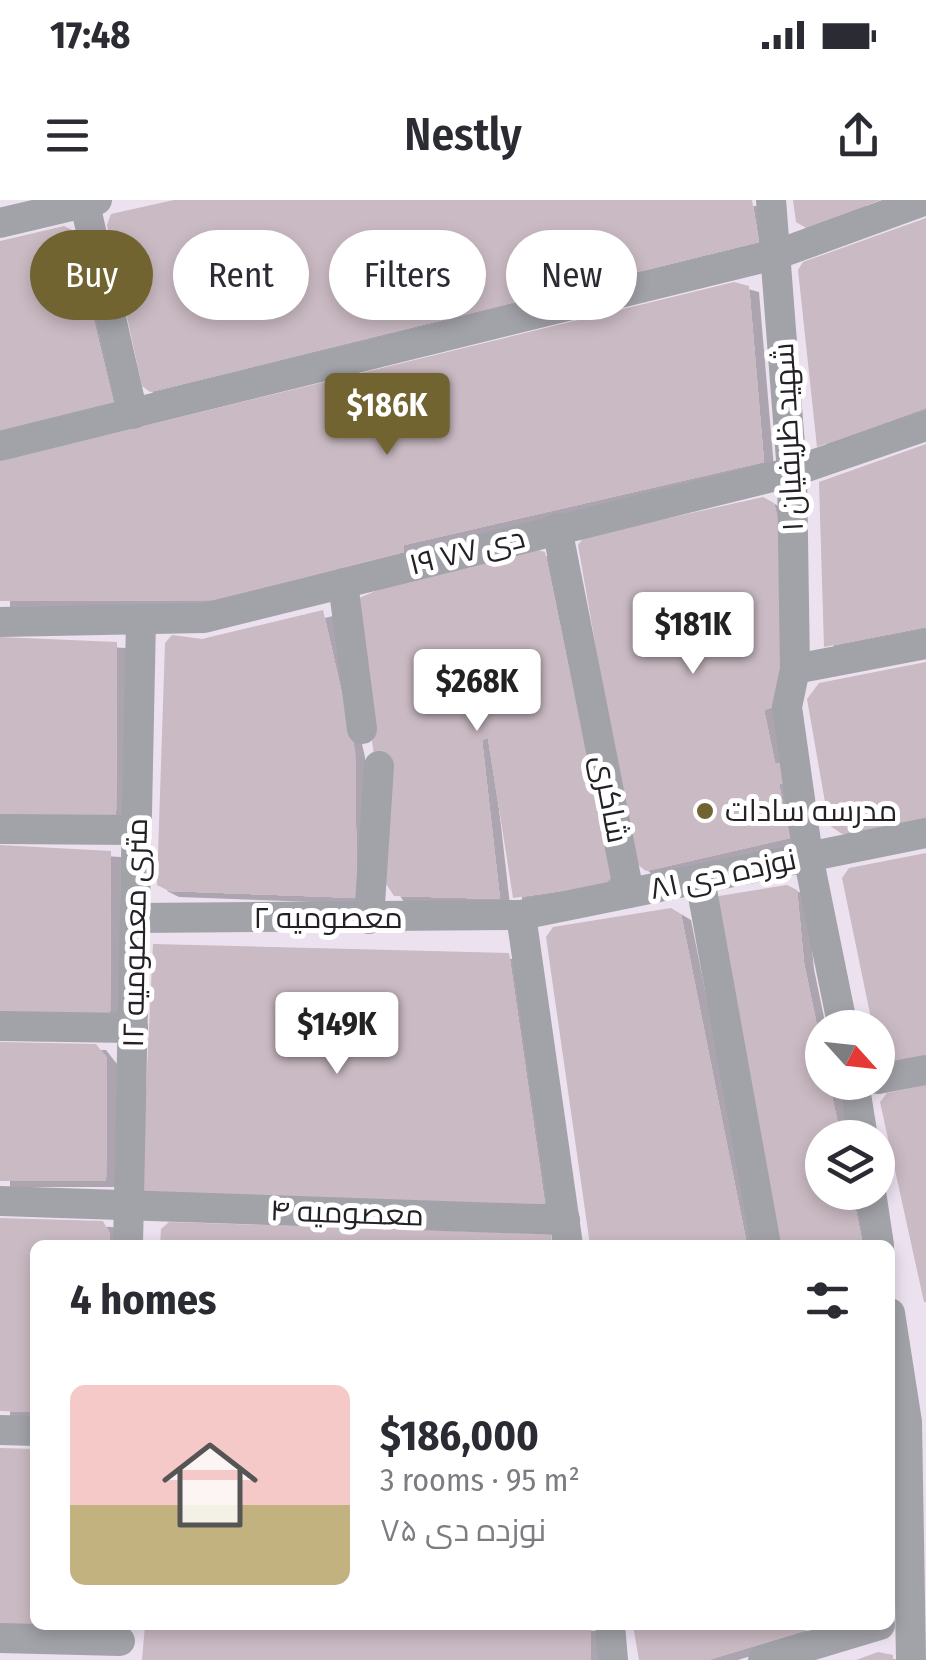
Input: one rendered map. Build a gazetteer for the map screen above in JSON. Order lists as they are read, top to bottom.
{
  "streets": {
    "street": [
      "شهید ظریفیان ۱",
      "۱۹ دی ۷۷",
      "شاکری",
      "نوزده دی ۸۱",
      "معصومیه ۲",
      "۱۲ متری معصومیه",
      "معصومیه ۴"
    ]
  },
  "crossings": [
    ["شهید ظریفیان ۱", "۱۹ دی ۷۷"],
    ["شهید ظریفیان ۱", "نوزده دی ۸۱"],
    ["۱۹ دی ۷۷", "شاکری"],
    ["۱۹ دی ۷۷", "۱۲ متری معصومیه"],
    ["شاکری", "نوزده دی ۸۱"],
    ["نوزده دی ۸۱", "معصومیه ۲"],
    ["معصومیه ۲", "۱۲ متری معصومیه"],
    ["۱۲ متری معصومیه", "معصومیه ۴"]
  ],
  "places": ["مدرسه سادات"],
  "north": "bottom right",
  "page": {
    "status": "17:48",
    "header": "Nestly",
    "chip": [
      "Buy",
      "Rent",
      "Filters",
      "New"
    ],
    "price": [
      "$186K",
      "$181K",
      "$268K",
      "$149K"
    ],
    "heading": "4 homes",
    "list": [
      {
        "name": "$186,000",
        "note": "3 rooms · 95 m² · نوزده دی ۷۵"
      }
    ]
  }
}
